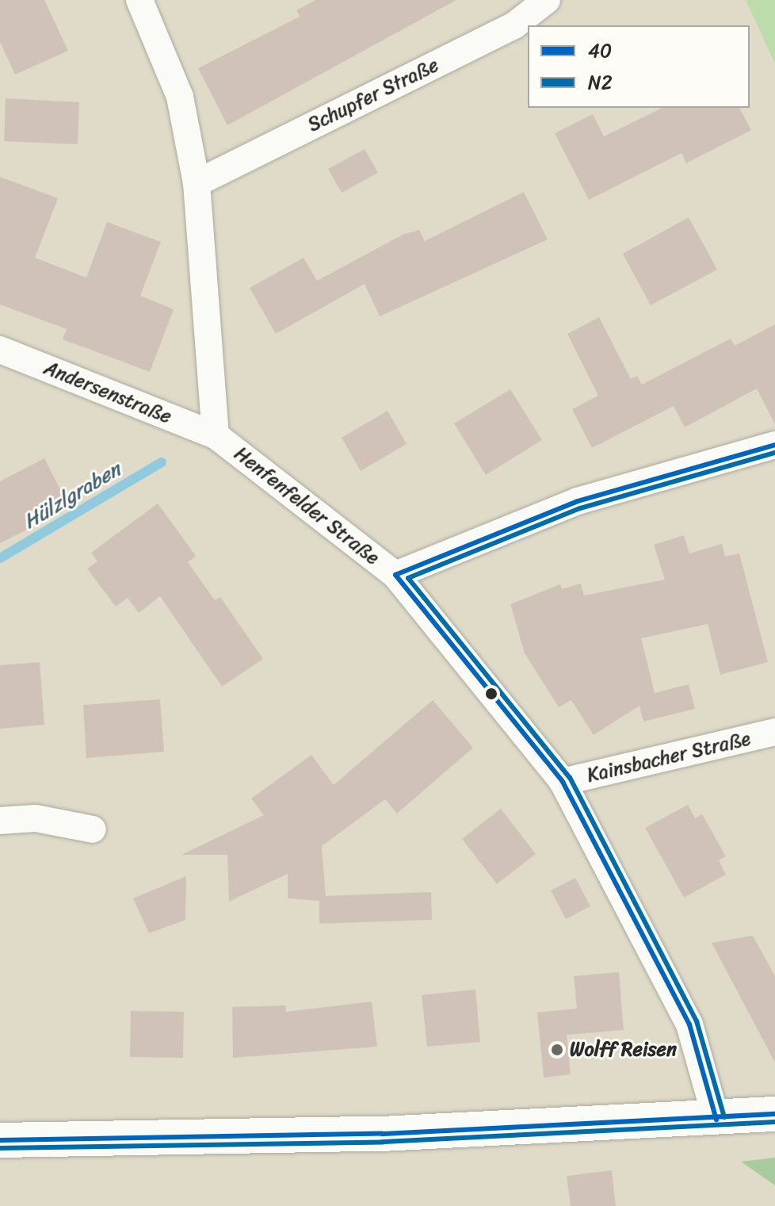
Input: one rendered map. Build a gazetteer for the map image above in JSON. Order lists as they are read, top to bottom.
{
  "streets": {
    "street": [
      "Schupfer Straße",
      "Andersenstraße",
      "Henfenfelder Straße",
      "Kainsbacher Straße"
    ]
  },
  "crossings": [
    ["Schupfer Straße", "Henfenfelder Straße"],
    ["Andersenstraße", "Henfenfelder Straße"],
    ["Henfenfelder Straße", "Kainsbacher Straße"]
  ],
  "water": ["Hülzlgraben"],
  "places": ["Wolff Reisen"],
  "lines": ["transit line 40", "transit line N2"],
  "legend": ["40", "N2"]
}
